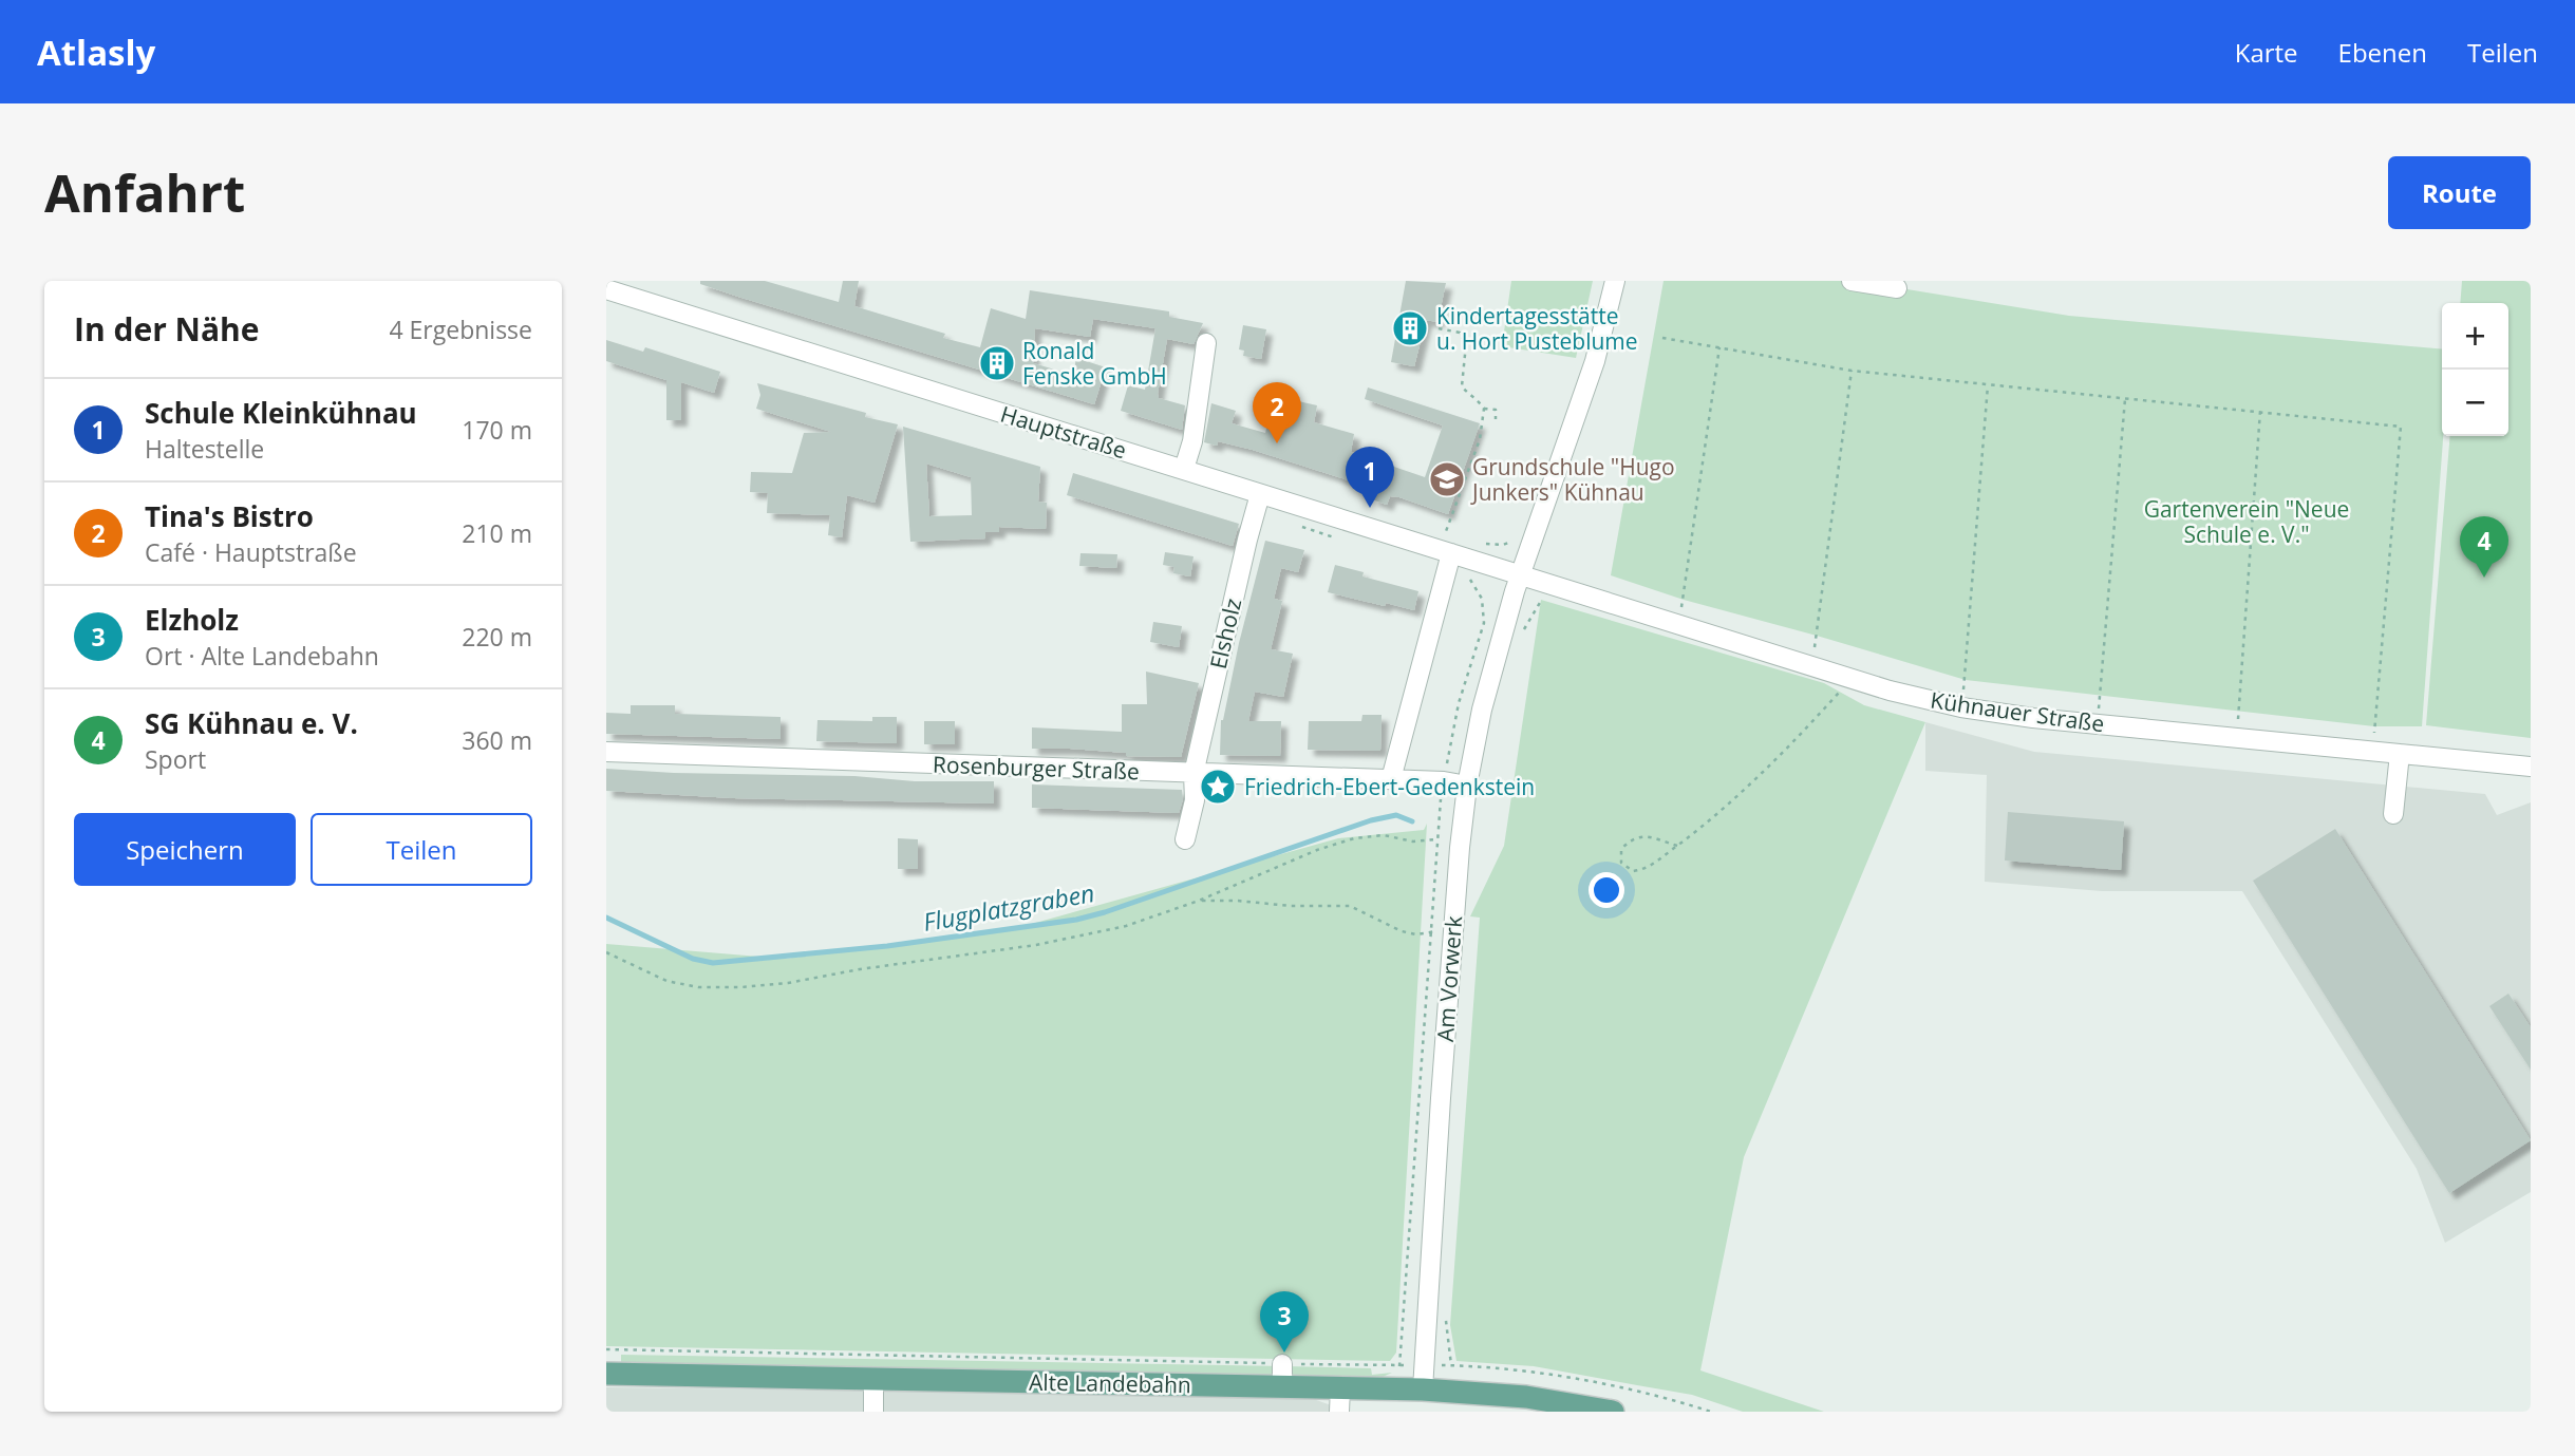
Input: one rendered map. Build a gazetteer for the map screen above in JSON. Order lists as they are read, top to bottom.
{
  "streets": {
    "main road": ["Alte Landebahn"],
    "street": [
      "Hauptstraße",
      "Elsholz",
      "Kühnauer Straße",
      "Rosenburger Straße",
      "Am Vorwerk"
    ]
  },
  "crossings": [
    ["Hauptstraße", "Elsholz"],
    ["Hauptstraße", "Kühnauer Straße"],
    ["Hauptstraße", "Am Vorwerk"],
    ["Elsholz", "Rosenburger Straße"],
    ["Kühnauer Straße", "Am Vorwerk"],
    ["Rosenburger Straße", "Am Vorwerk"],
    ["Am Vorwerk", "Alte Landebahn"]
  ],
  "water": ["Flugplatzgraben"],
  "parks": ["Gartenverein \"Neue Schule e. V.\""],
  "places": {
    "building": ["Kindertagesstätte u. Hort Pusteblume", "Ronald Fenske GmbH"],
    "school or university": ["Grundschule \"Hugo Junkers\" Kühnau"],
    "place": ["Friedrich-Ebert-Gedenkstein"]
  },
  "page": {
    "header": "Atlasly",
    "nav": ["Karte", "Ebenen", "Teilen"],
    "buttons": [
      "Route",
      ["Speichern", "Teilen"]
    ],
    "title": "Anfahrt",
    "heading": ["In der Nähe", "4 Ergebnisse"],
    "map_buttons": ["+", "−"],
    "list": [
      {
        "mark": "1",
        "name": "Schule Kleinkühnau",
        "note": "Haltestelle",
        "value": "170 m"
      },
      {
        "mark": "2",
        "name": "Tina's Bistro",
        "note": "Café · Hauptstraße",
        "value": "210 m"
      },
      {
        "mark": "3",
        "name": "Elzholz",
        "note": "Ort · Alte Landebahn",
        "value": "220 m"
      },
      {
        "mark": "4",
        "name": "SG Kühnau e. V.",
        "note": "Sport",
        "value": "360 m"
      }
    ],
    "pins": [
      "2",
      "1",
      "4",
      "3"
    ]
  }
}
